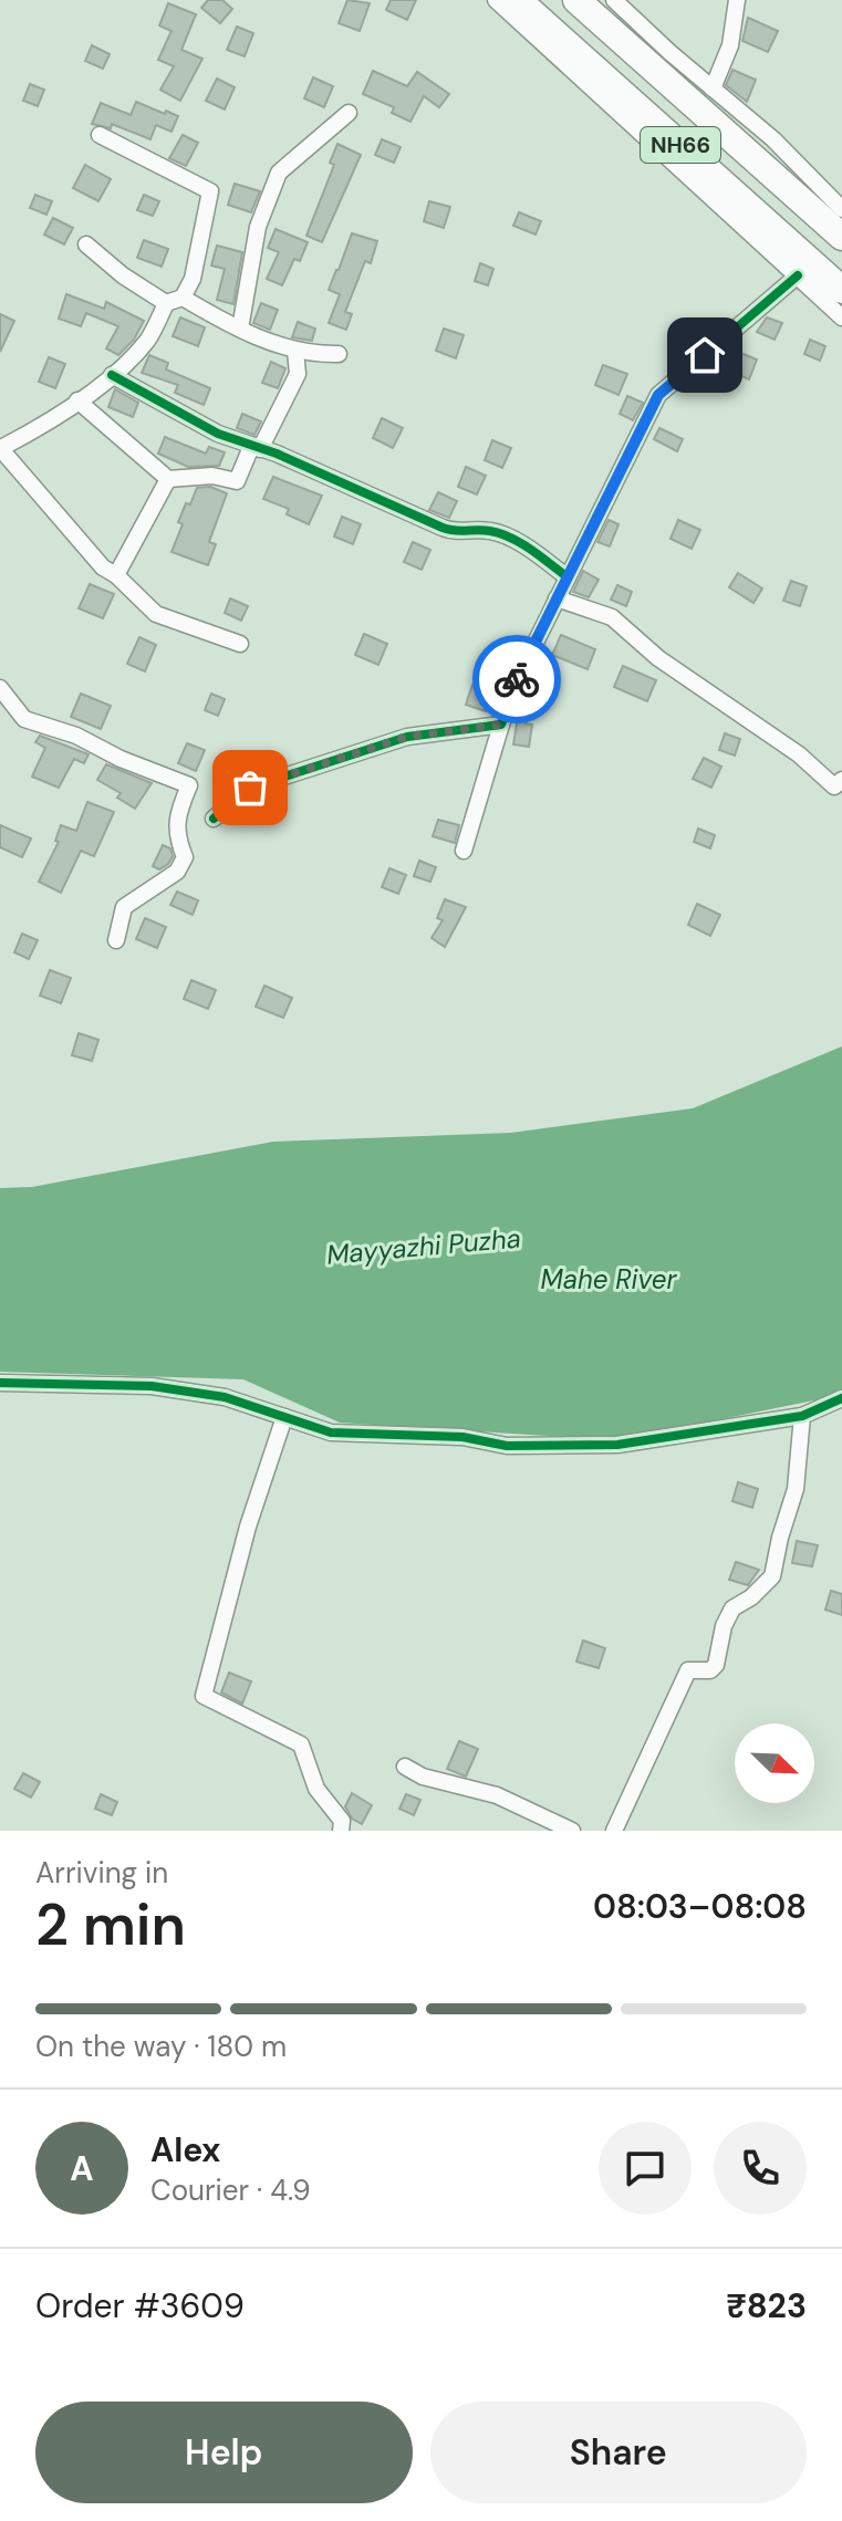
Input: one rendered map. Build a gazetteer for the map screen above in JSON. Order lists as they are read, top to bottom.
{
  "streets": {
    "highway": ["NH66"]
  },
  "water": ["Mayyazhi Puzha", "Mahe River"],
  "north": "bottom right",
  "page": {
    "heading": ["2 min", "Arriving in", "08:03–08:08"],
    "panel": [
      "Alex",
      "Courier · 4.9",
      "Order #3609",
      "₹823"
    ],
    "bar": "On the way · 180 m",
    "round": "A",
    "buttons": ["Help", "Share"]
  }
}
